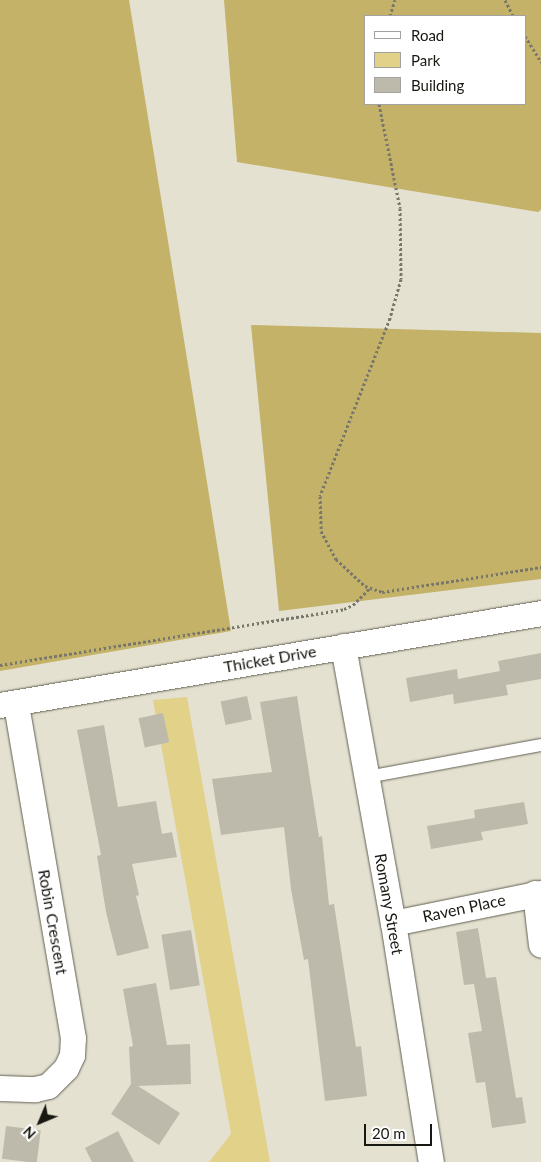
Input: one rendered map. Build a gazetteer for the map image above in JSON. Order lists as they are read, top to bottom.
{
  "streets": {
    "street": [
      "Thicket Drive",
      "Romany Street",
      "Raven Place",
      "Robin Crescent"
    ]
  },
  "crossings": [
    ["Thicket Drive", "Romany Street"],
    ["Thicket Drive", "Robin Crescent"],
    ["Romany Street", "Raven Place"]
  ],
  "legend": ["Road", "Park", "Building"],
  "scale_bar": "20 m",
  "north": "bottom left"
}
